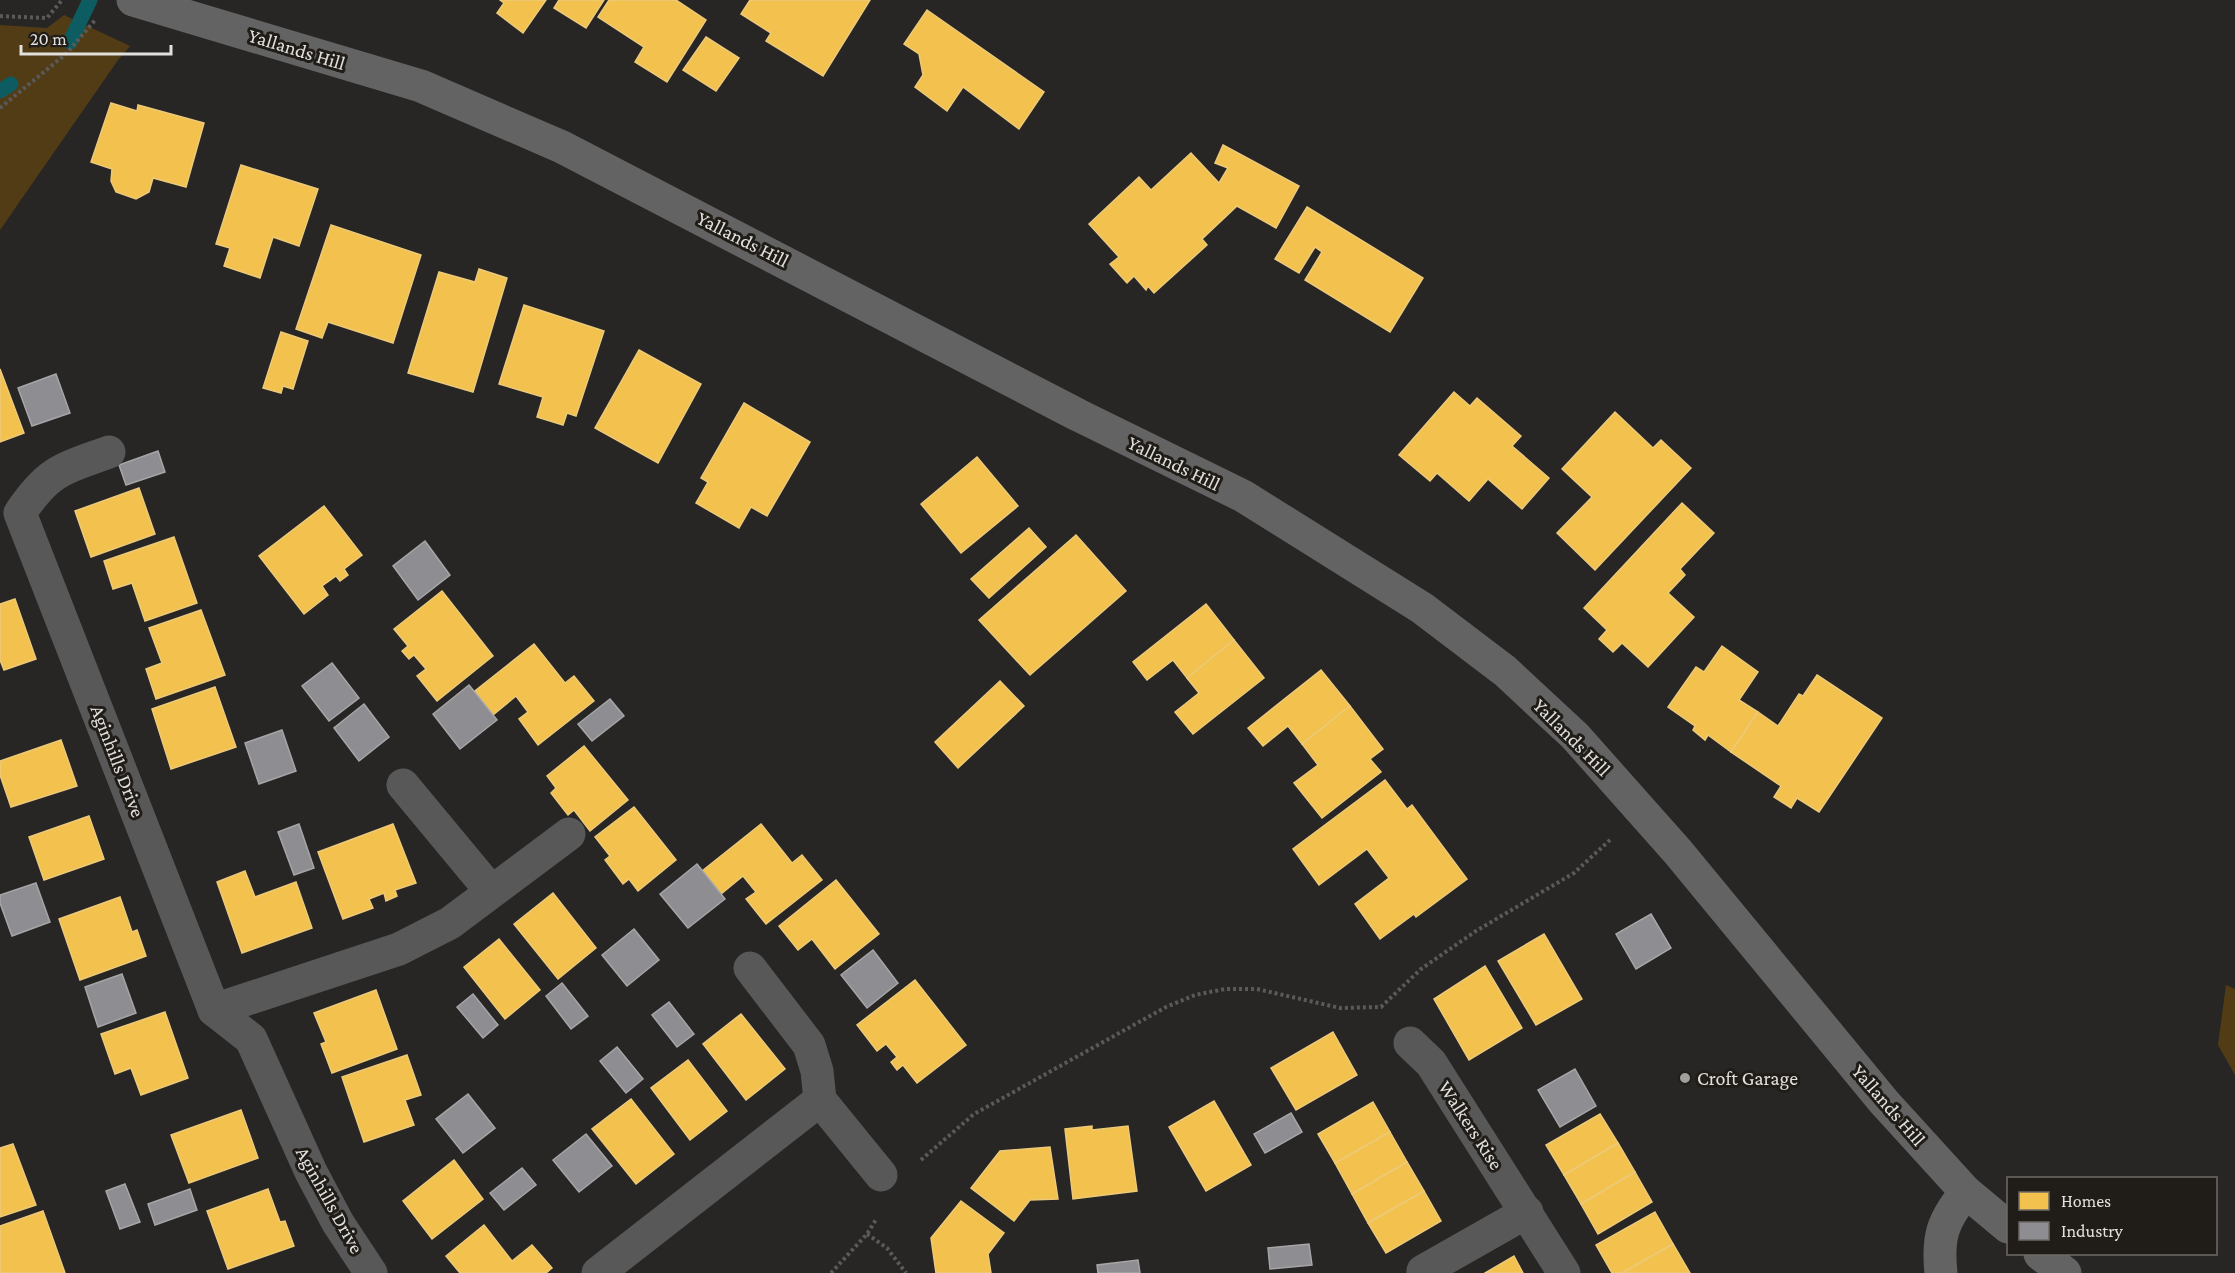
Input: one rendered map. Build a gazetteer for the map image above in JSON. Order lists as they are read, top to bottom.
{
  "streets": {
    "street": ["Yallands Hill", "Aginhills Drive", "Walkers Rise"]
  },
  "places": ["Croft Garage"],
  "legend": ["Homes", "Industry"],
  "scale_bar": "20 m"
}
